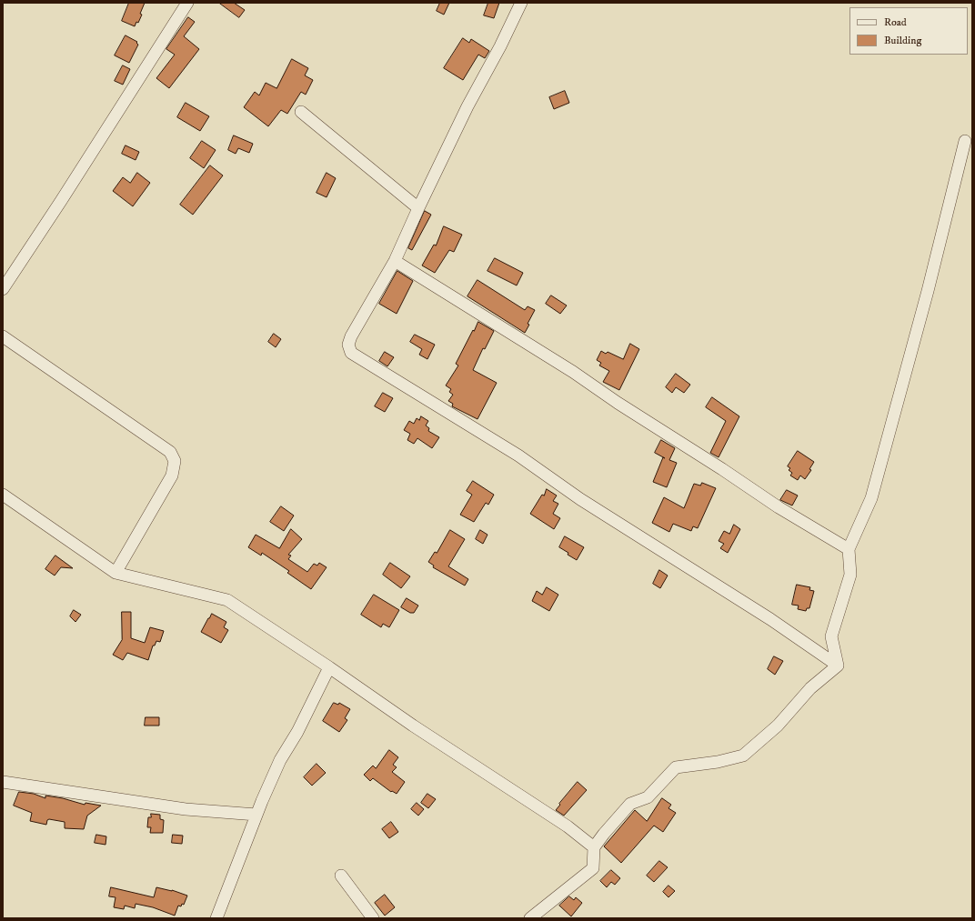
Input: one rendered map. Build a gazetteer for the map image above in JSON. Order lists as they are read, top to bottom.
{
  "legend": ["Road", "Building"]
}
